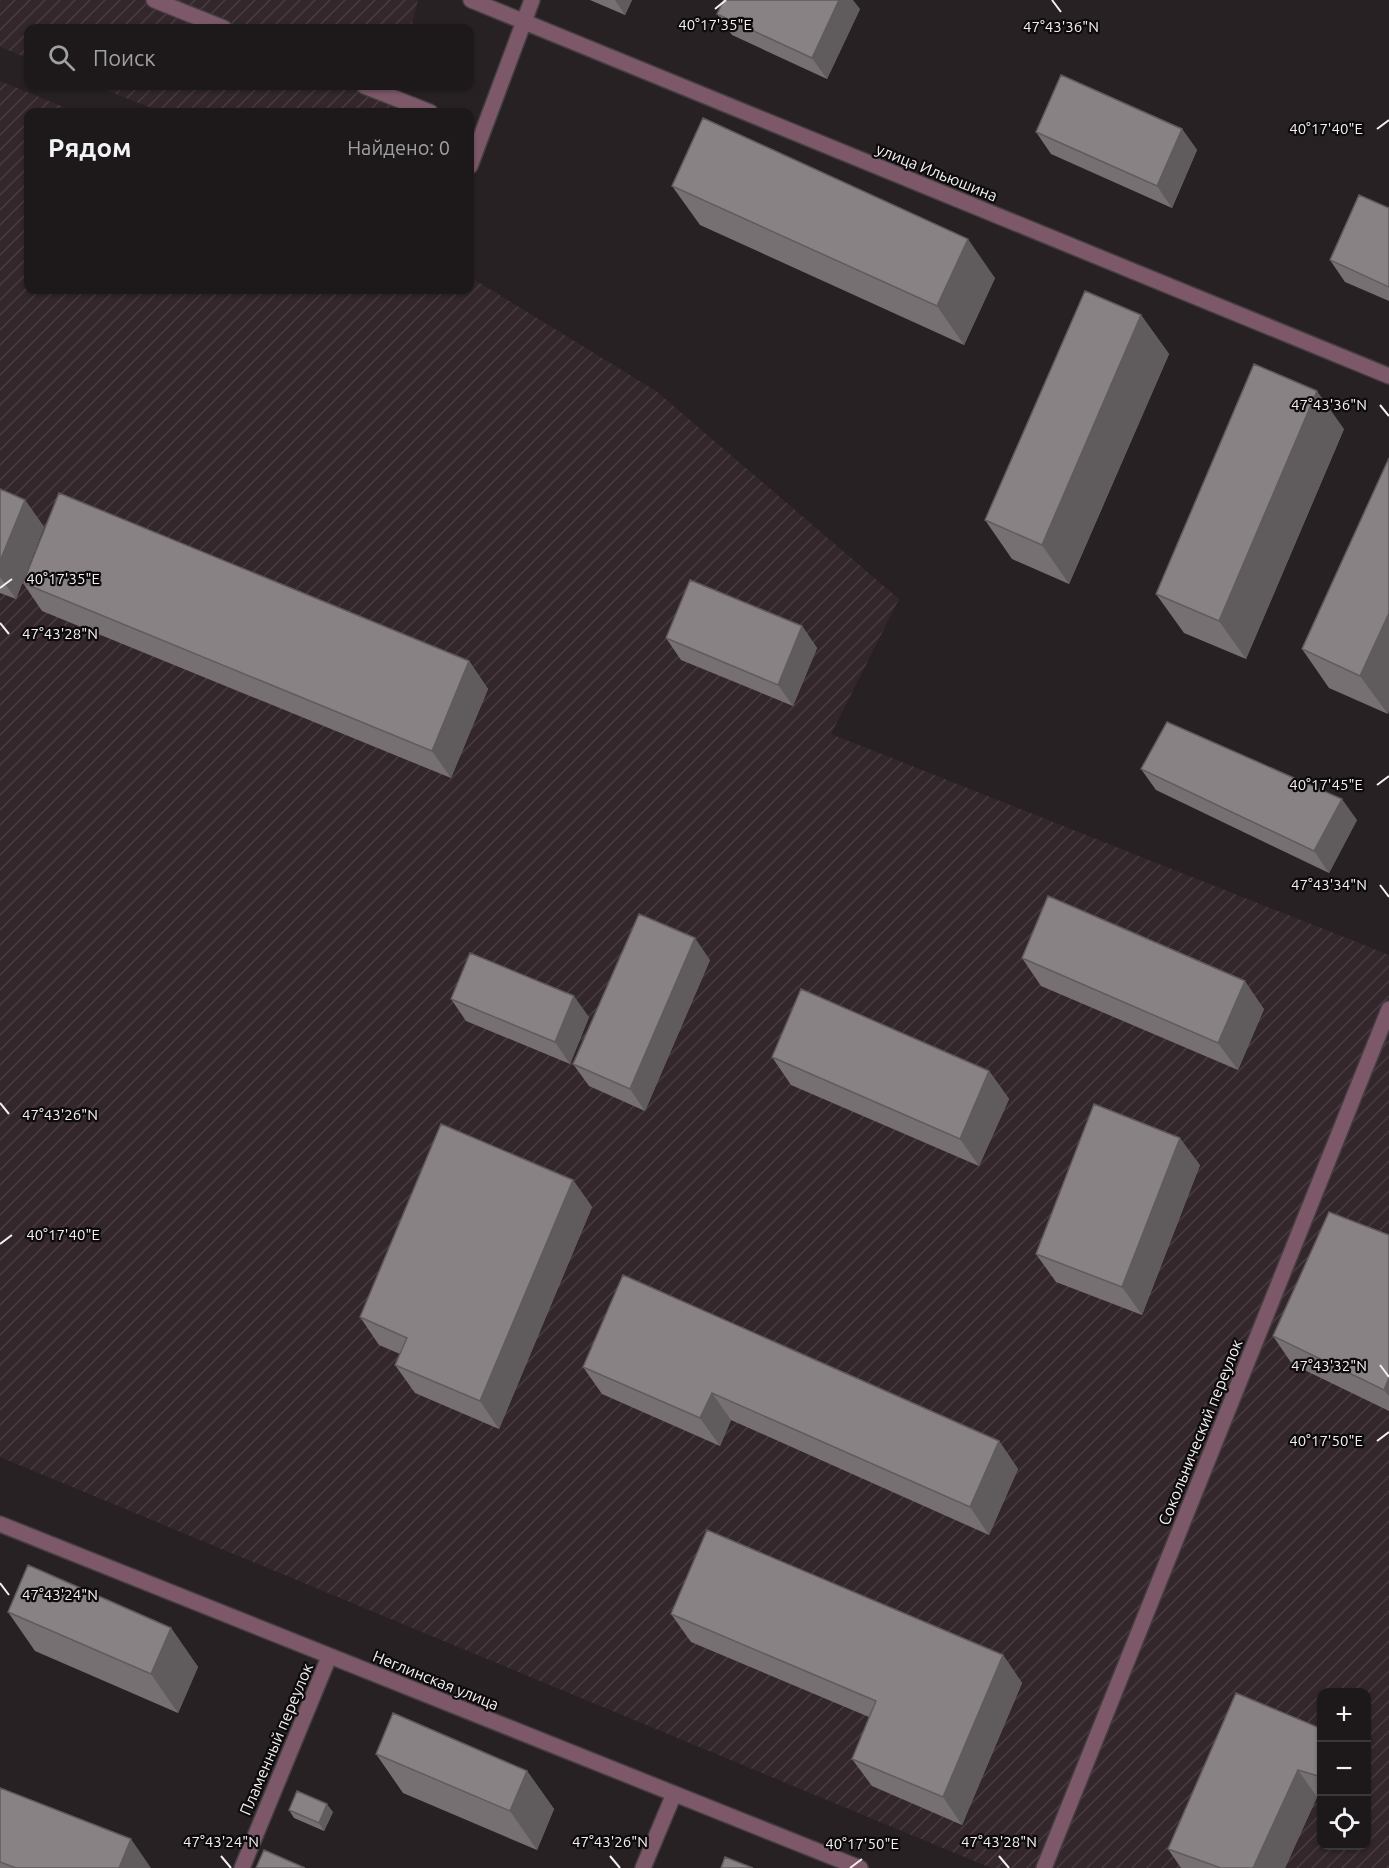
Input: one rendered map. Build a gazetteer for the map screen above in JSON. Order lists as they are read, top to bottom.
{
  "streets": {
    "street": [
      "улица Ильюшина",
      "Сокольнический переулок",
      "Неглинская улица",
      "Пламенный переулок"
    ]
  },
  "crossings": [
    ["Неглинская улица", "Пламенный переулок"]
  ],
  "page": {
    "search": "Поиск",
    "heading": ["Рядом", "Найдено: 0"],
    "map_buttons": ["+", "−"]
  },
  "coordinates": [
    "40°17'35\"E",
    "47°43'36\"N",
    "40°17'40\"E",
    "47°43'28\"N",
    "40°17'45\"E",
    "47°43'34\"N",
    "47°43'26\"N",
    "47°43'32\"N",
    "40°17'50\"E",
    "47°43'24\"N"
  ]
}
